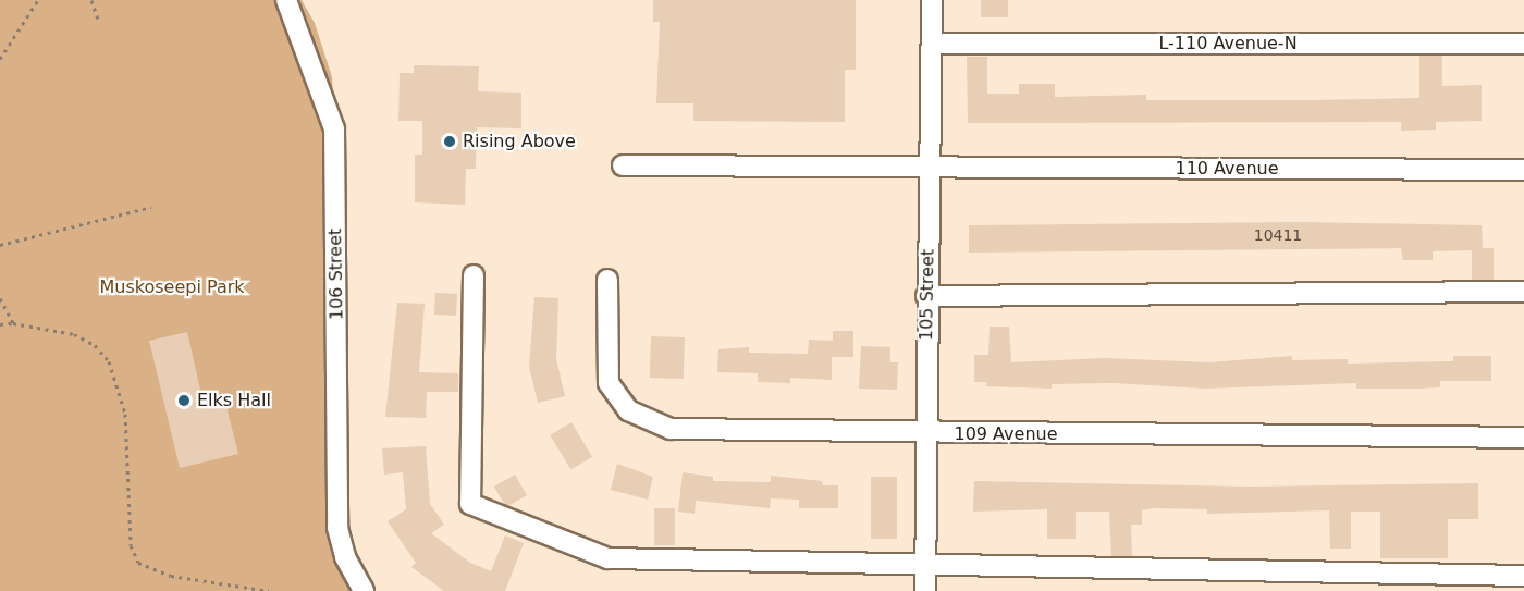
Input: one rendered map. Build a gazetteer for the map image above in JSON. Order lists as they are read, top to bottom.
{
  "streets": {
    "street": [
      "L-110 Avenue-N",
      "110 Avenue",
      "106 Street",
      "105 Street",
      "109 Avenue"
    ]
  },
  "crossings": [
    ["L-110 Avenue-N", "105 Street"],
    ["110 Avenue", "105 Street"],
    ["105 Street", "109 Avenue"]
  ],
  "parks": ["Muskoseepi Park"],
  "places": ["Rising Above", "Elks Hall"],
  "house_numbers": ["10411"]
}
